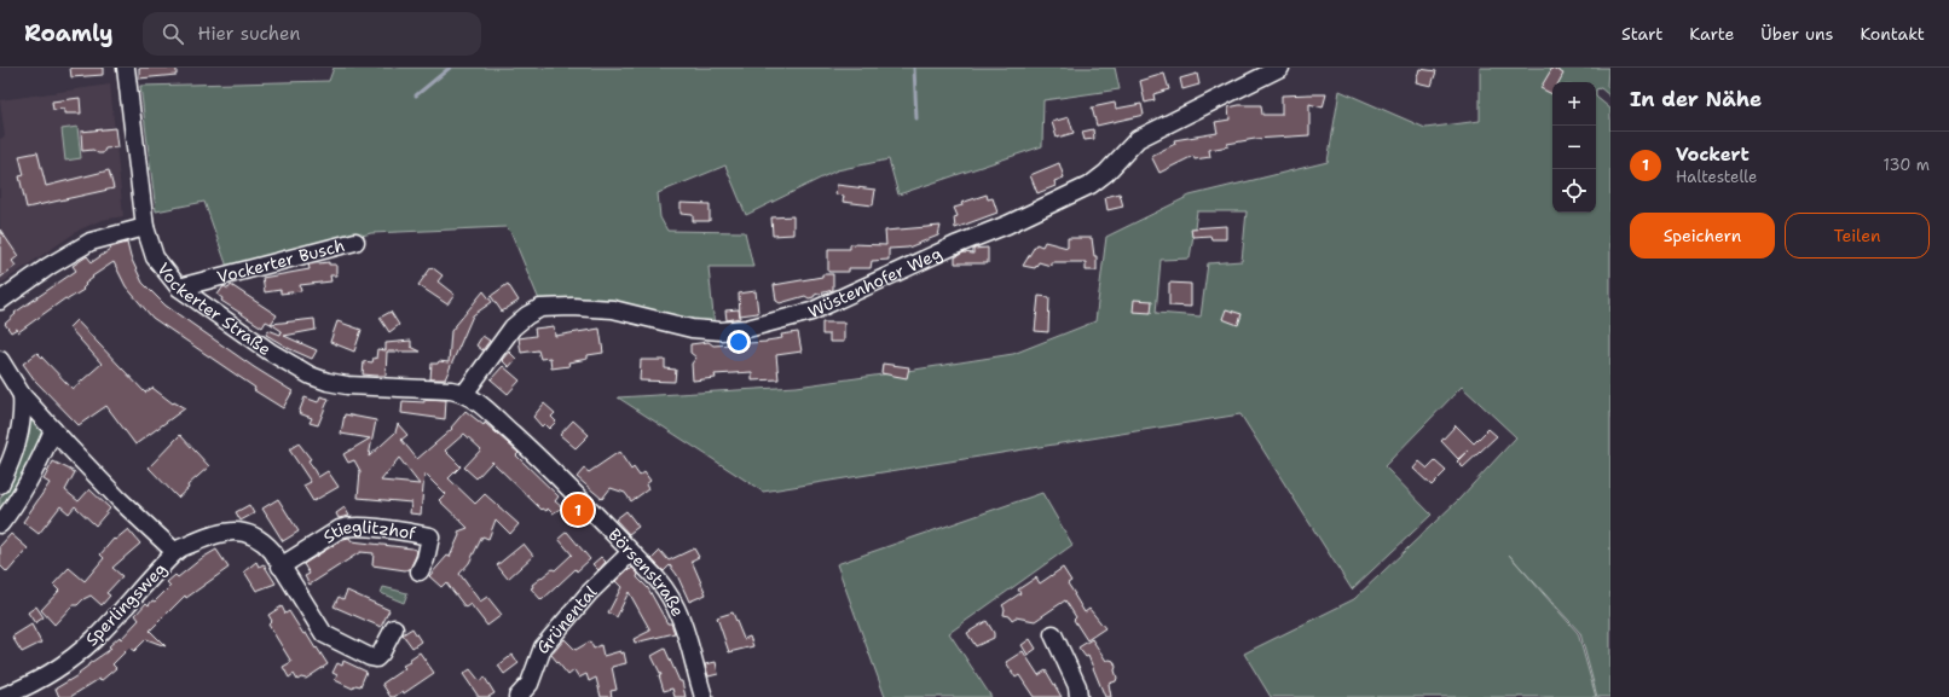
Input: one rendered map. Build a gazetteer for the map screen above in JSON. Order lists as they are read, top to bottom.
{
  "streets": {
    "street": [
      "Vockerter Busch",
      "Wüstenhofer Weg",
      "Vockerter Straße",
      "Stieglitzhof",
      "Börsenstraße",
      "Sperlingsweg",
      "Grünental"
    ]
  },
  "crossings": [
    ["Vockerter Busch", "Vockerter Straße"],
    ["Wüstenhofer Weg", "Vockerter Straße"],
    ["Wüstenhofer Weg", "Börsenstraße"],
    ["Vockerter Straße", "Börsenstraße"],
    ["Börsenstraße", "Grünental"]
  ],
  "page": {
    "header": "Roamly",
    "search": "Hier suchen",
    "nav": [
      "Start",
      "Karte",
      "Über uns",
      "Kontakt"
    ],
    "heading": "In der Nähe",
    "map_buttons": ["+", "−"],
    "list": [
      {
        "mark": "1",
        "name": "Vockert",
        "note": "Haltestelle",
        "value": "130 m"
      }
    ],
    "buttons": ["Speichern", "Teilen"],
    "pins": "1"
  }
}
